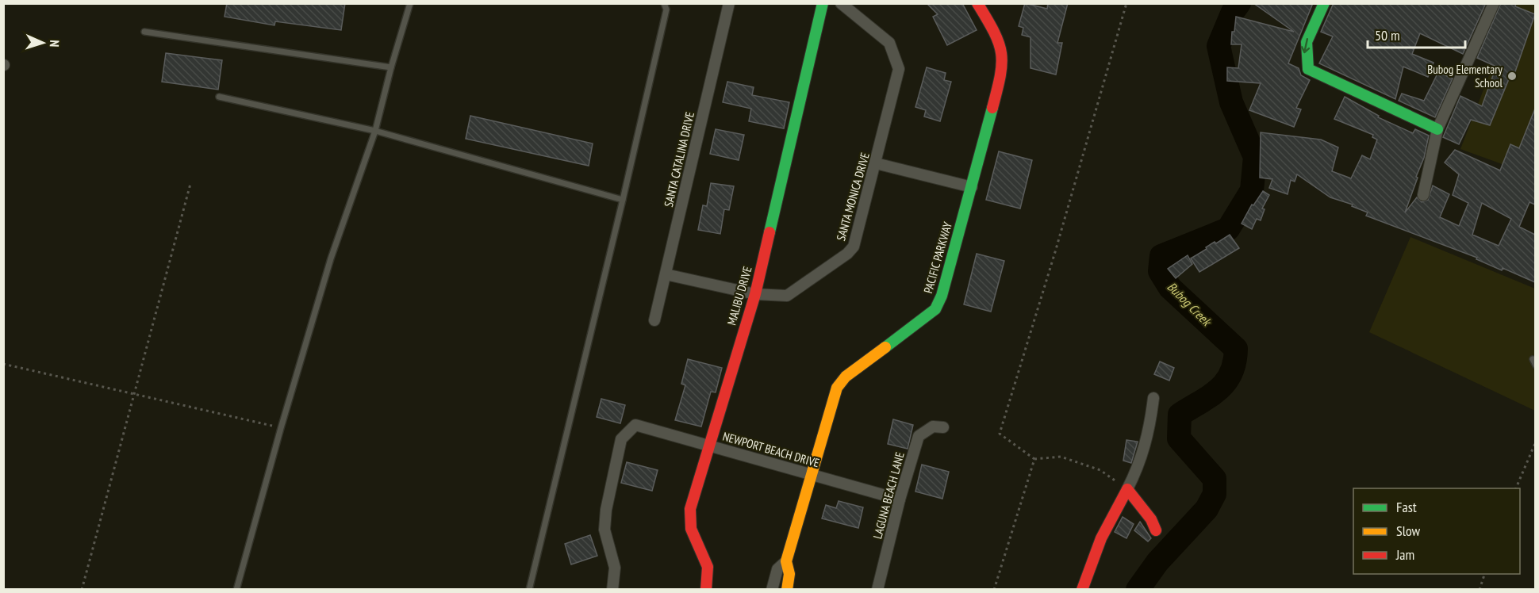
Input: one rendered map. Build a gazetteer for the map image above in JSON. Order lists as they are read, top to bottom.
{
  "streets": {
    "street": [
      "SANTA CATALINA DRIVE",
      "SANTA MONICA DRIVE",
      "PACIFIC PARKWAY",
      "MALIBU DRIVE",
      "NEWPORT BEACH DRIVE",
      "LAGUNA BEACH LANE"
    ]
  },
  "crossings": [
    ["SANTA CATALINA DRIVE", "SANTA MONICA DRIVE"],
    ["SANTA MONICA DRIVE", "MALIBU DRIVE"],
    ["PACIFIC PARKWAY", "NEWPORT BEACH DRIVE"],
    ["MALIBU DRIVE", "NEWPORT BEACH DRIVE"],
    ["NEWPORT BEACH DRIVE", "LAGUNA BEACH LANE"]
  ],
  "water": ["Bubog Creek"],
  "places": ["Bubog Elementary School"],
  "legend": ["Fast", "Slow", "Jam"],
  "scale_bar": "50 m",
  "north": "right"
}
